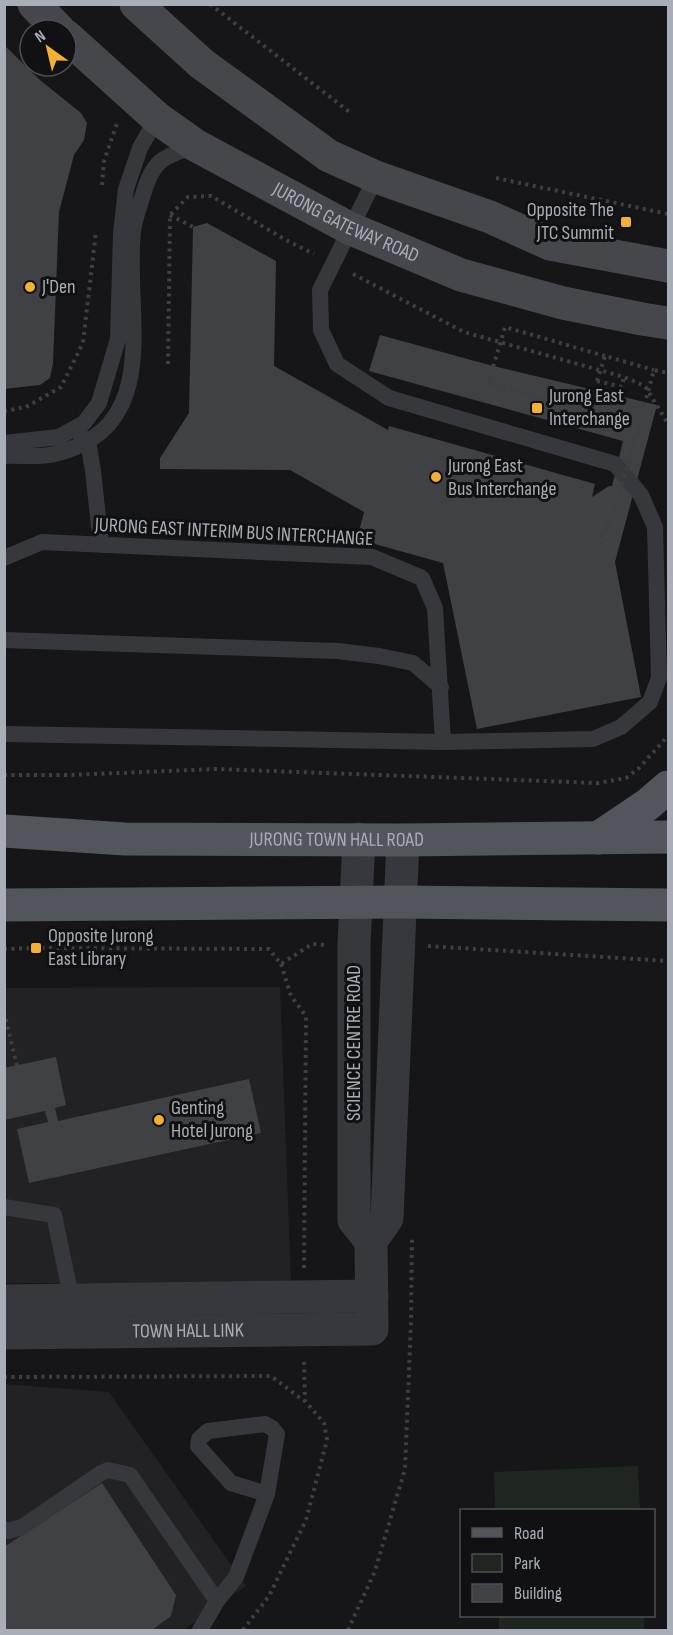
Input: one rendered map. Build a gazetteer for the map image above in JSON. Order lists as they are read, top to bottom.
{
  "streets": {
    "main road": ["JURONG GATEWAY ROAD", "JURONG TOWN HALL ROAD"],
    "street": ["SCIENCE CENTRE ROAD", "TOWN HALL LINK"],
    "lane": ["JURONG EAST INTERIM BUS INTERCHANGE"]
  },
  "crossings": [
    ["JURONG TOWN HALL ROAD", "SCIENCE CENTRE ROAD"]
  ],
  "places": {
    "transit": ["Opposite The JTC Summit", "Jurong East Interchange", "Opposite Jurong East Library"],
    "other": ["J'Den", "Jurong East Bus Interchange", "Genting Hotel Jurong"]
  },
  "legend": ["Road", "Park", "Building"],
  "north": "top left"
}
